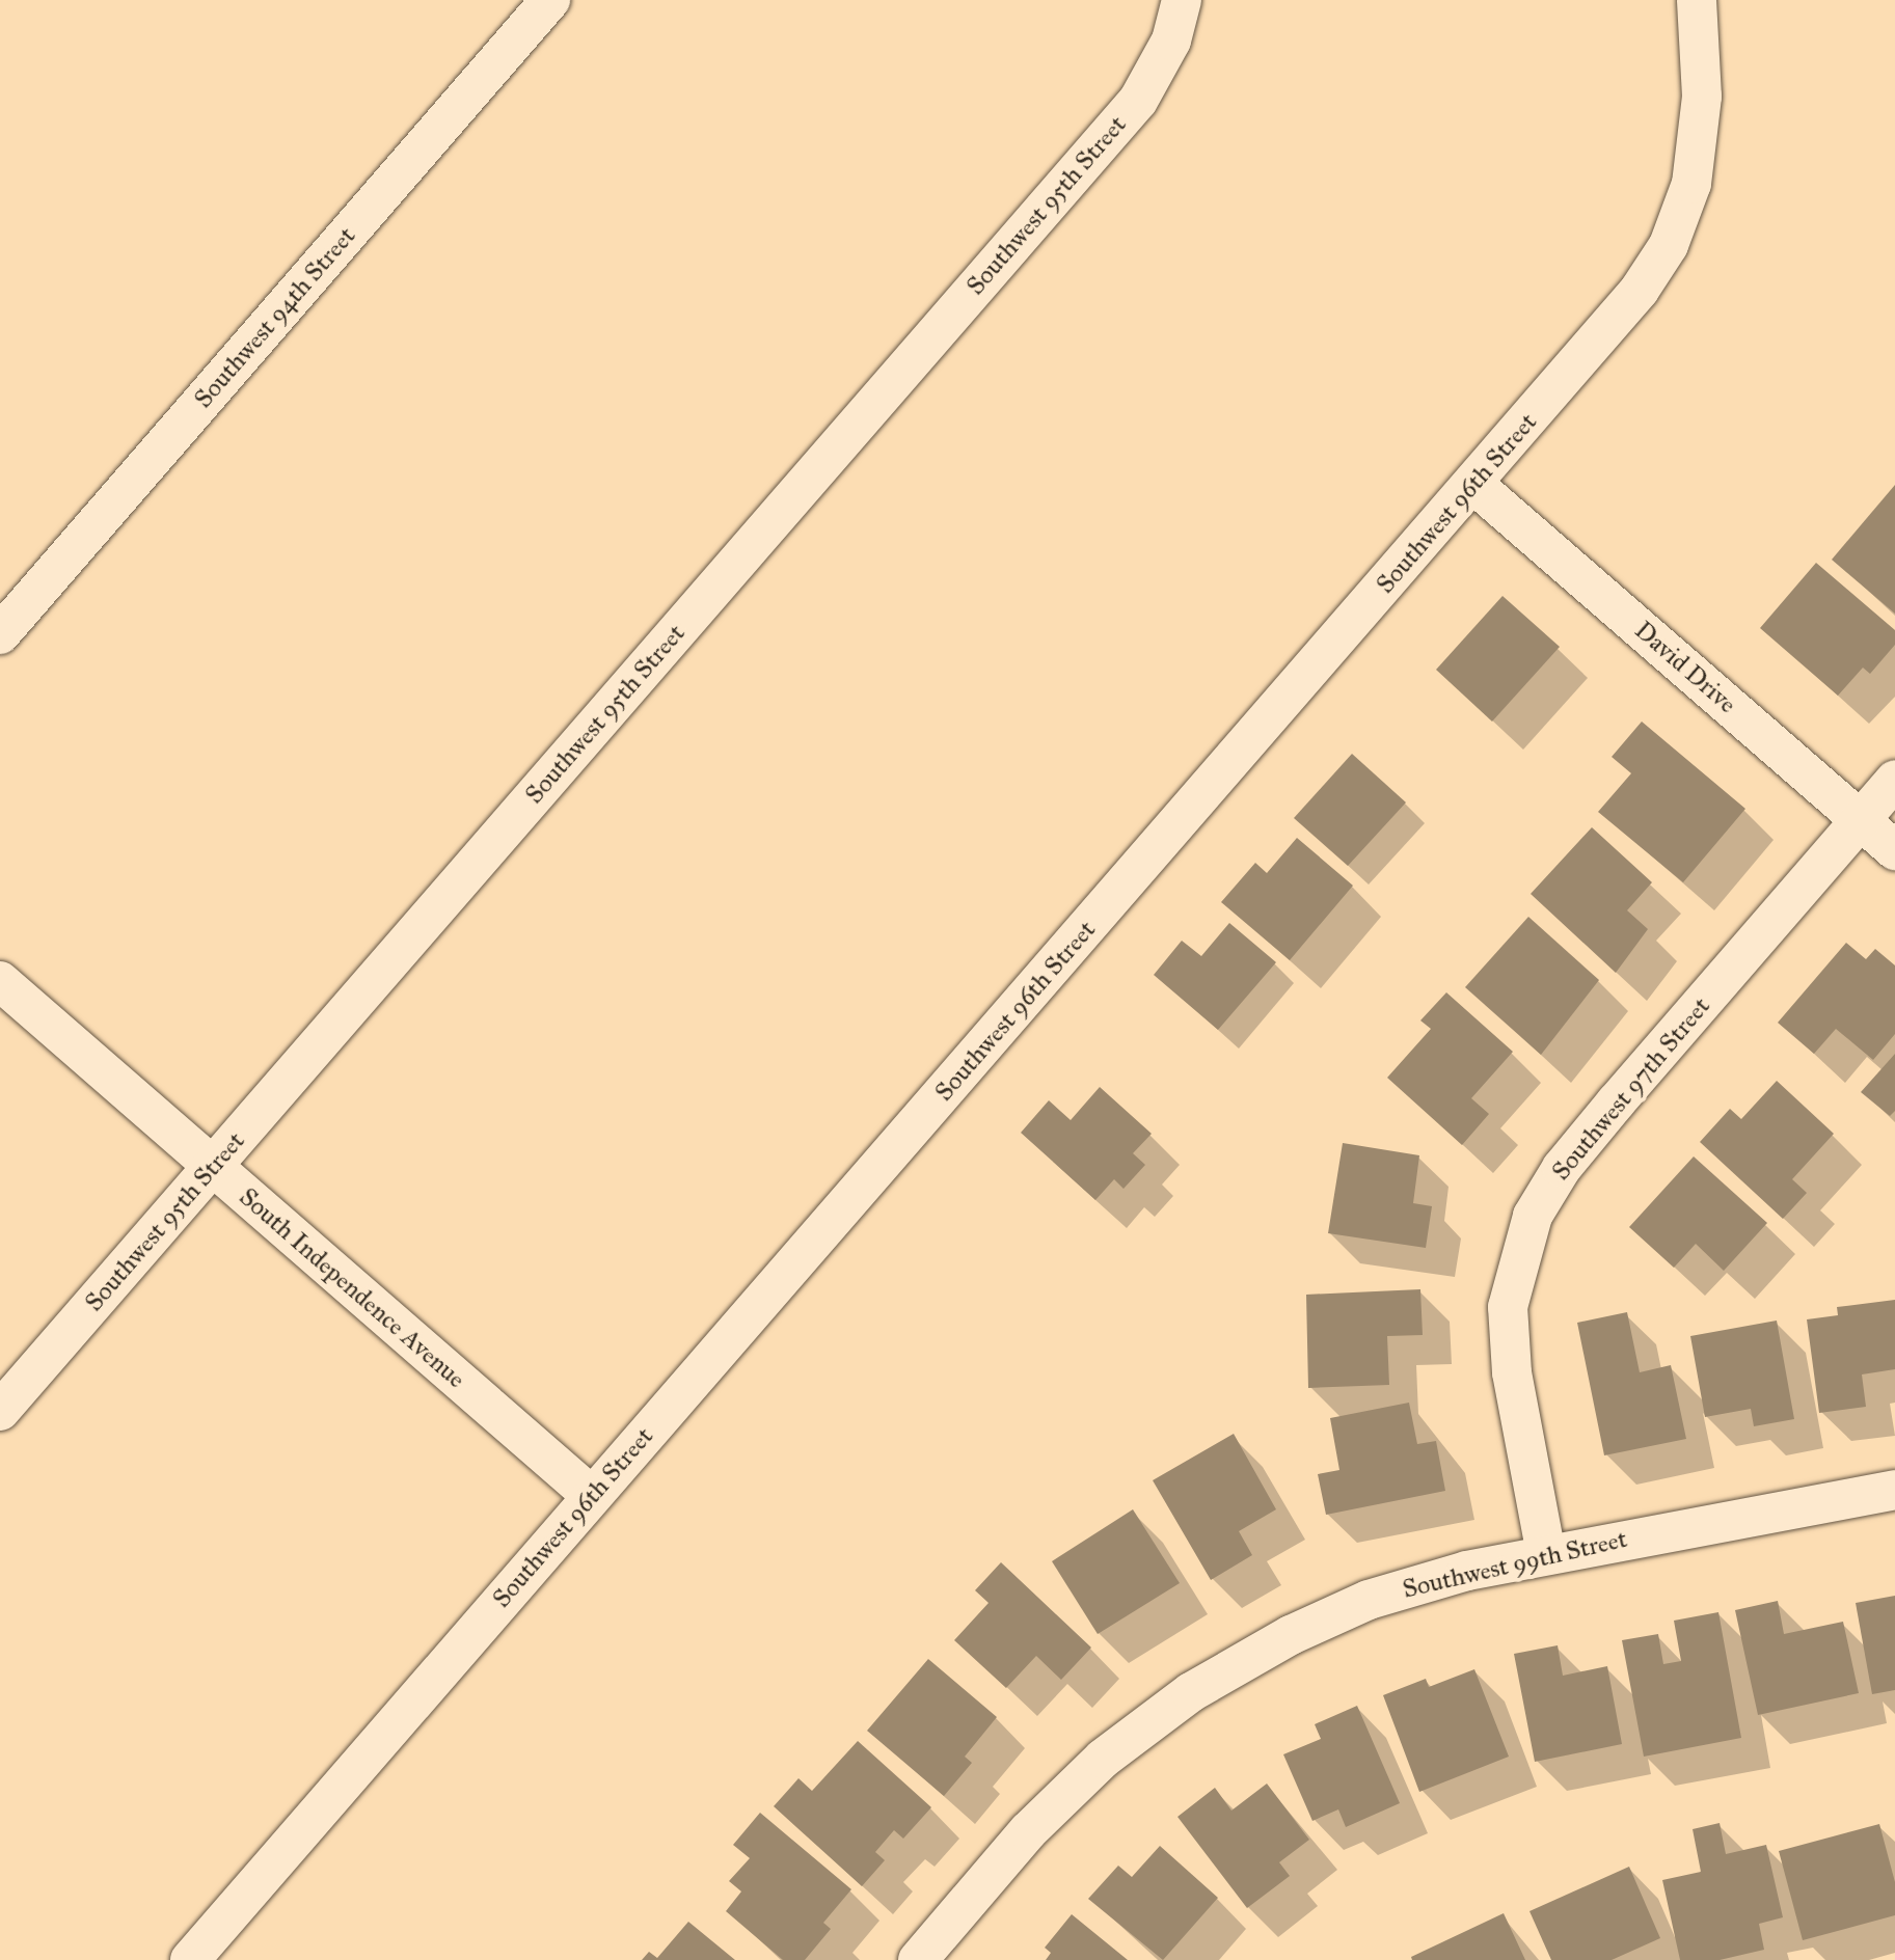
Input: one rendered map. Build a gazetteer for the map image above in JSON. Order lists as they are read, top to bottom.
{
  "streets": {
    "street": [
      "Southwest 95th Street",
      "Southwest 94th Street",
      "Southwest 96th Street",
      "David Drive",
      "Southwest 97th Street",
      "South Independence Avenue",
      "Southwest 99th Street"
    ]
  },
  "crossings": [
    ["Southwest 95th Street", "South Independence Avenue"],
    ["Southwest 96th Street", "David Drive"],
    ["Southwest 96th Street", "South Independence Avenue"],
    ["David Drive", "Southwest 97th Street"],
    ["Southwest 97th Street", "Southwest 99th Street"]
  ]
}
